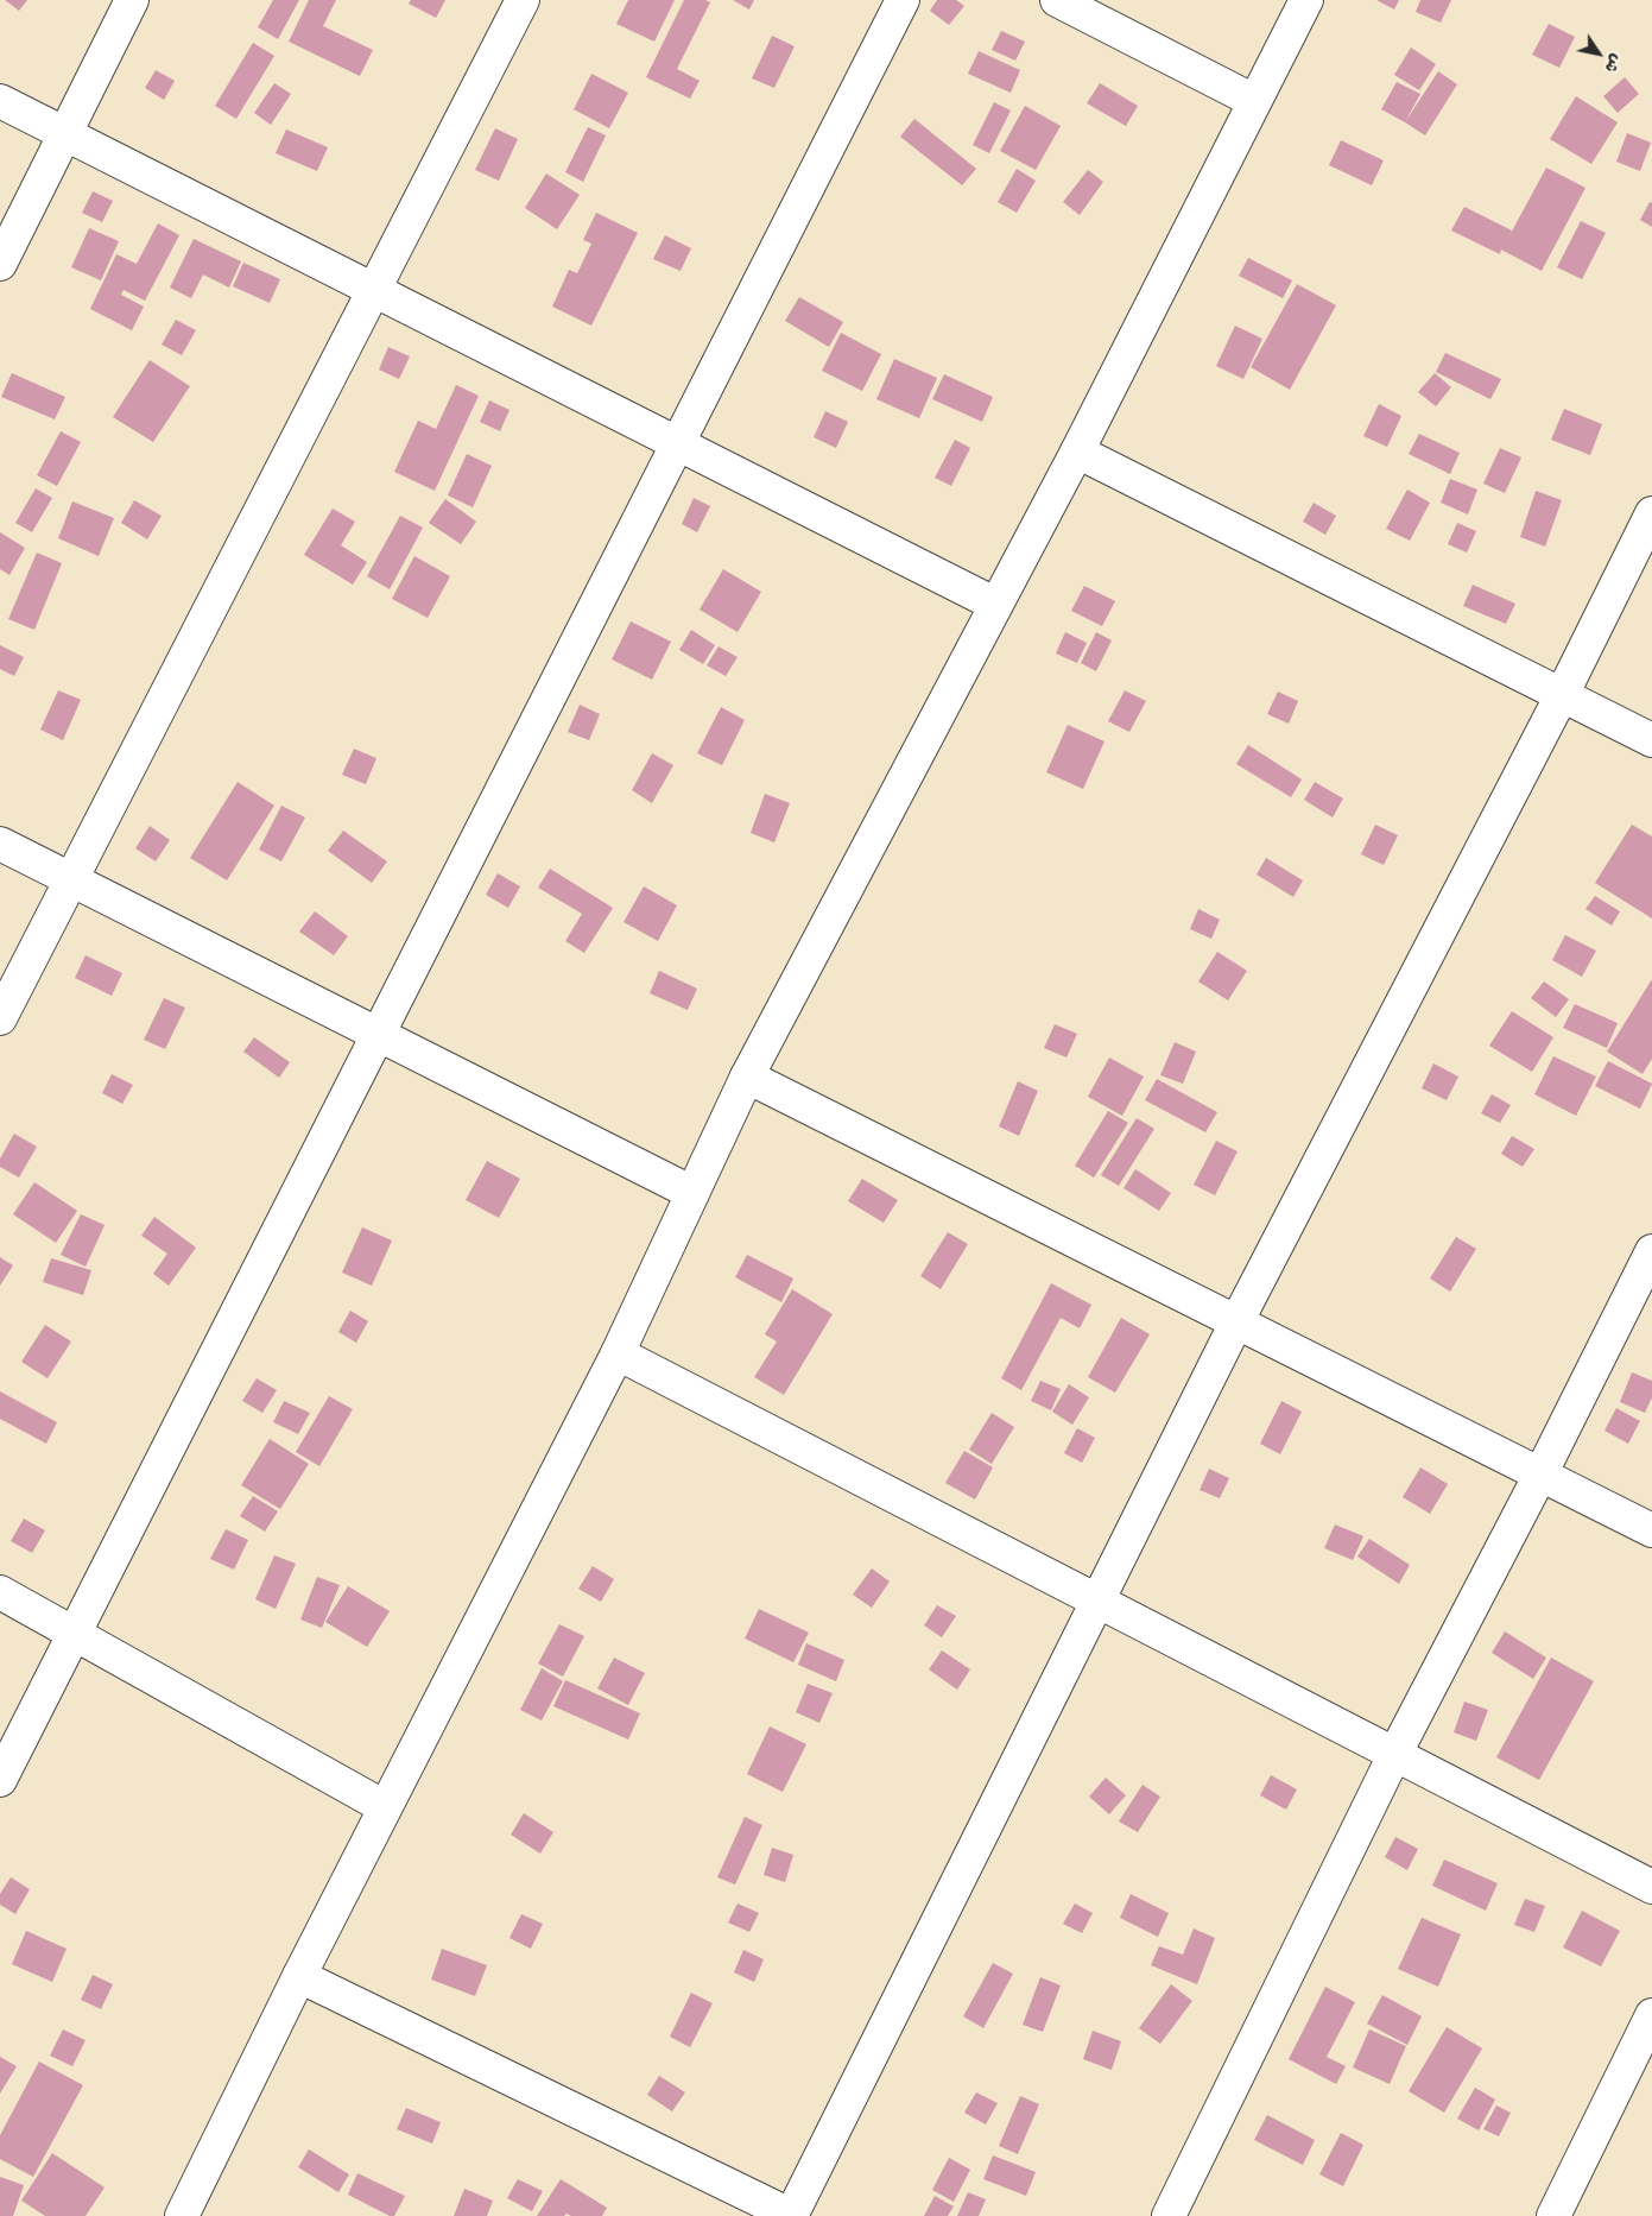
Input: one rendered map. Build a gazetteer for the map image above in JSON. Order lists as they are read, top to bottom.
{
  "north": "bottom right"
}
